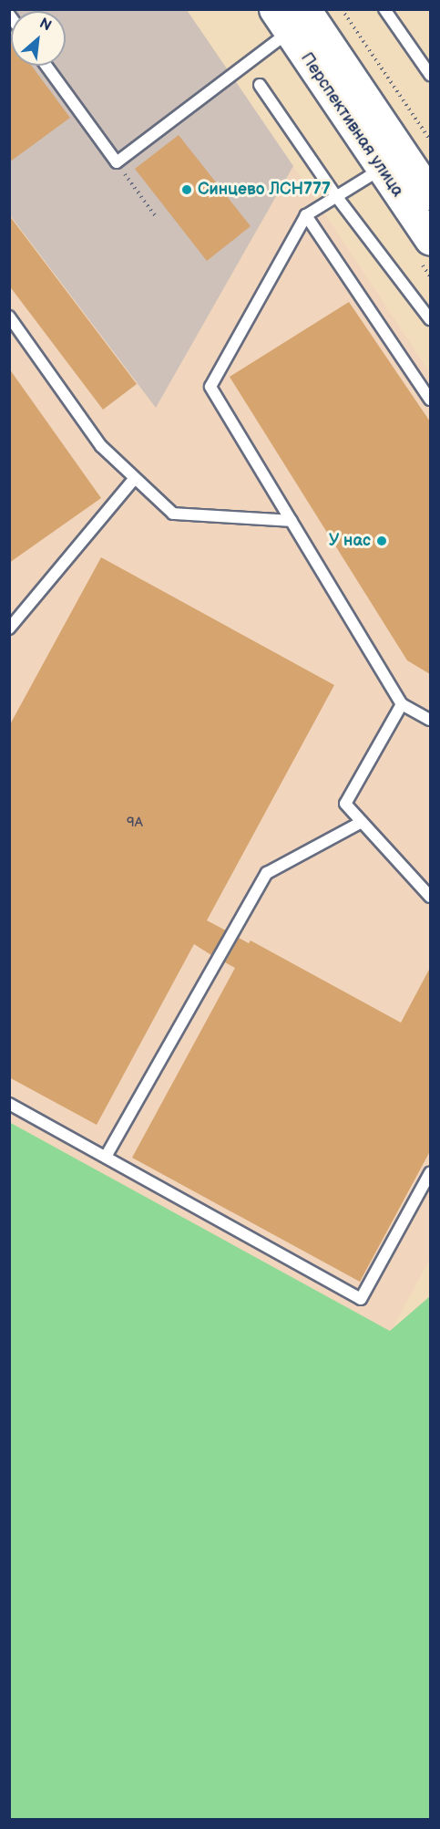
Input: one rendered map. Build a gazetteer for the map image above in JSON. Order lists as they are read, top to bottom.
{
  "streets": {
    "main road": ["Перспективная улица"]
  },
  "places": ["Синцево ЛСН777", "У нас"],
  "house_numbers": ["9А"],
  "north": "top right"
}
